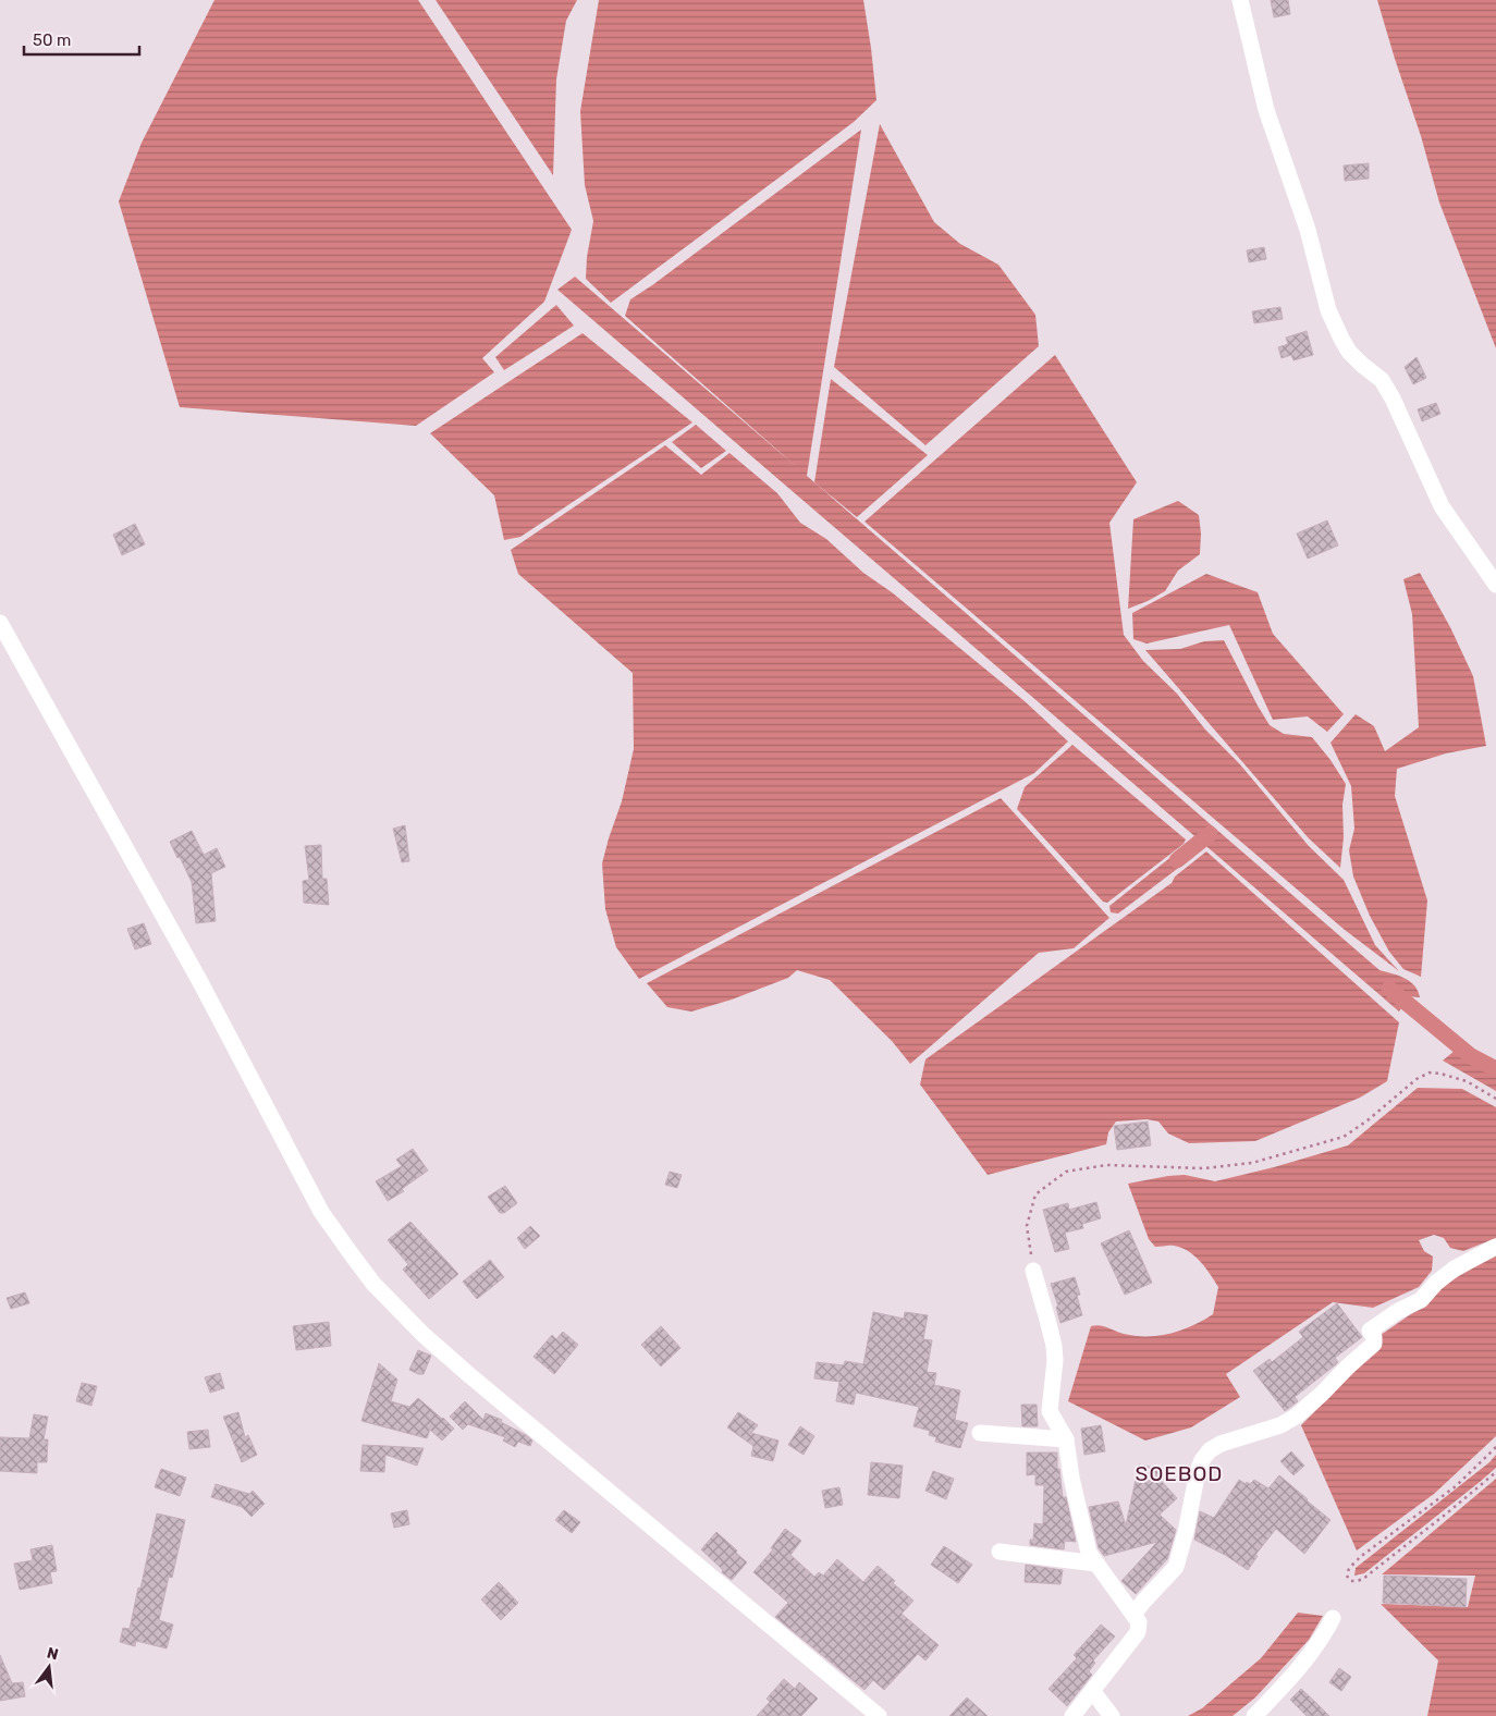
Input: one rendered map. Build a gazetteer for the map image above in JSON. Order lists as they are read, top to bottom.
{
  "districts": ["SOEBOD"],
  "scale_bar": "50 m",
  "north": "top"
}
